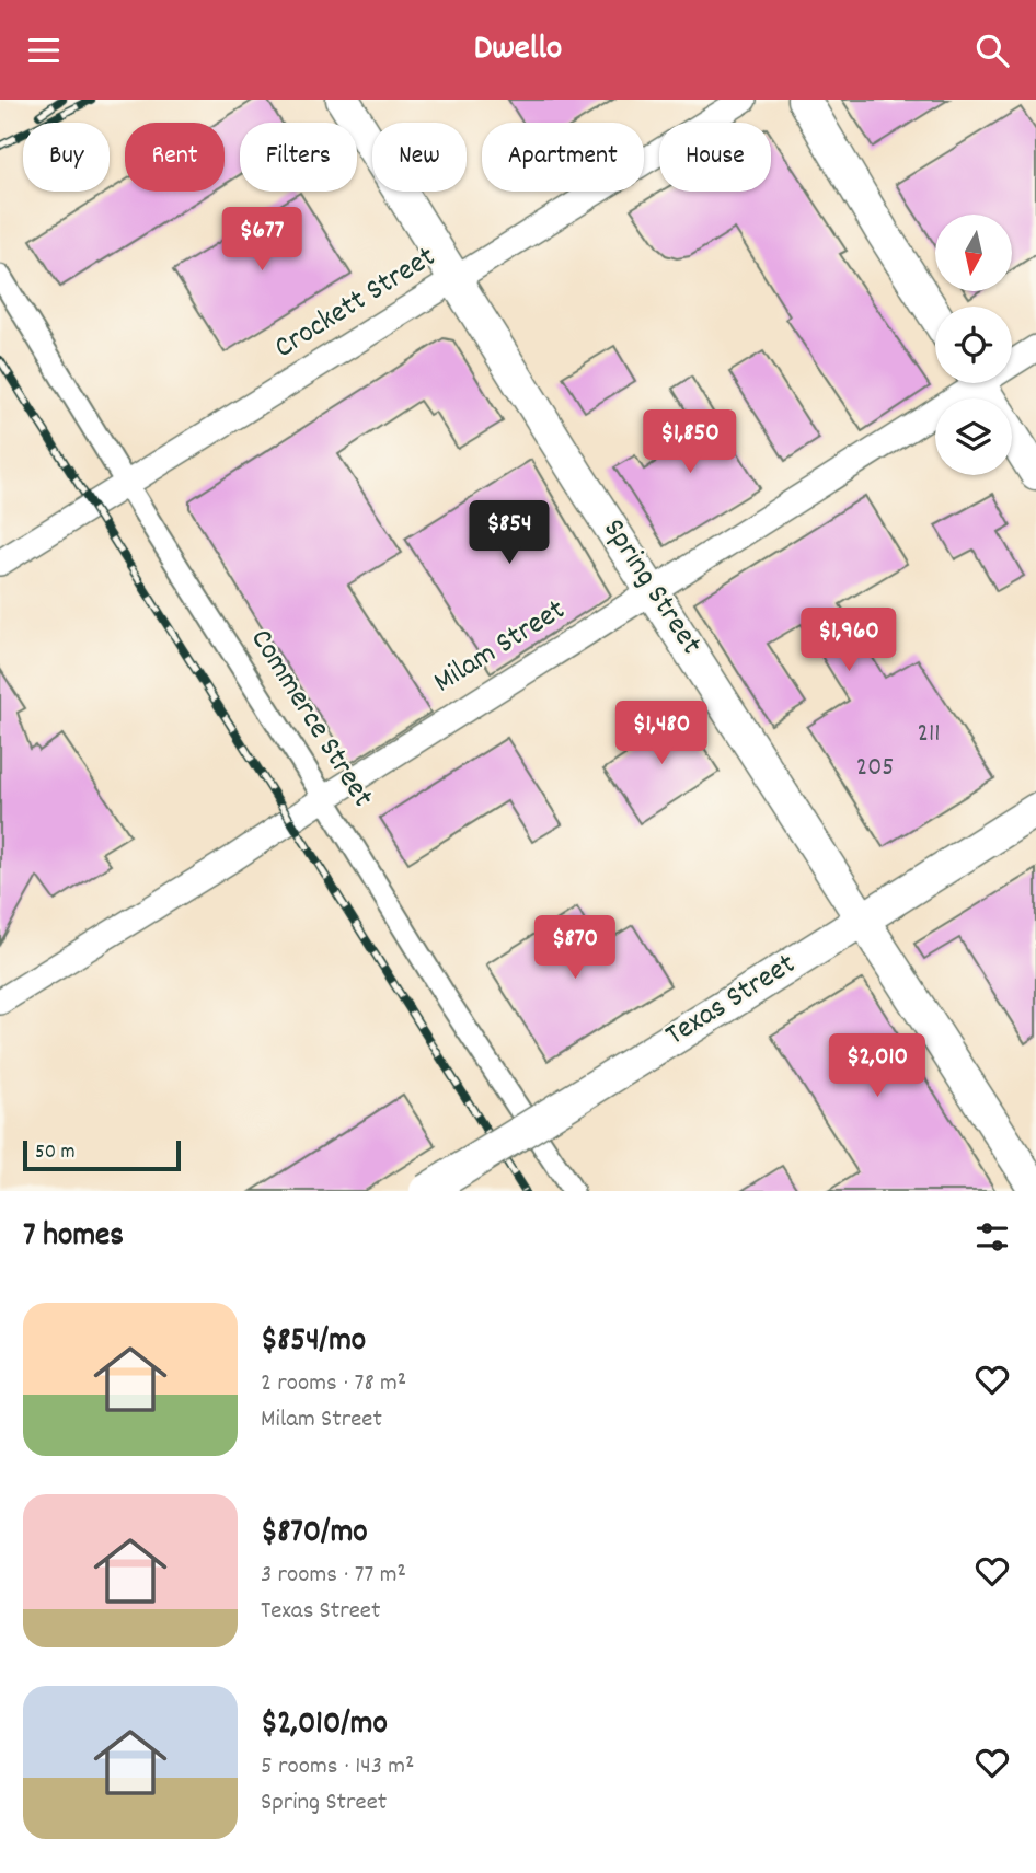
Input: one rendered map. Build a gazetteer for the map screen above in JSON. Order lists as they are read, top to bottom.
{
  "streets": {
    "main road": ["Spring Street", "Texas Street"],
    "street": ["Crockett Street", "Milam Street", "Commerce Street"]
  },
  "crossings": [
    ["Crockett Street", "Spring Street"],
    ["Crockett Street", "Commerce Street"],
    ["Spring Street", "Milam Street"],
    ["Spring Street", "Texas Street"],
    ["Milam Street", "Commerce Street"]
  ],
  "house_numbers": ["211", "205"],
  "scale_bar": "50 m",
  "north": "bottom",
  "page": {
    "header": "Dwello",
    "chip": [
      "Buy",
      "Rent",
      "Filters",
      "New",
      "Apartment",
      "House"
    ],
    "price": [
      "$677",
      "$1,850",
      "$854",
      "$1,960",
      "$1,480",
      "$870",
      "$2,010"
    ],
    "scale": "50 m",
    "heading": "7 homes",
    "list": [
      {
        "name": "$854/mo",
        "note": "2 rooms · 78 m² · Milam Street"
      },
      {
        "name": "$870/mo",
        "note": "3 rooms · 77 m² · Texas Street"
      },
      {
        "name": "$2,010/mo",
        "note": "5 rooms · 143 m² · Spring Street"
      }
    ]
  }
}
